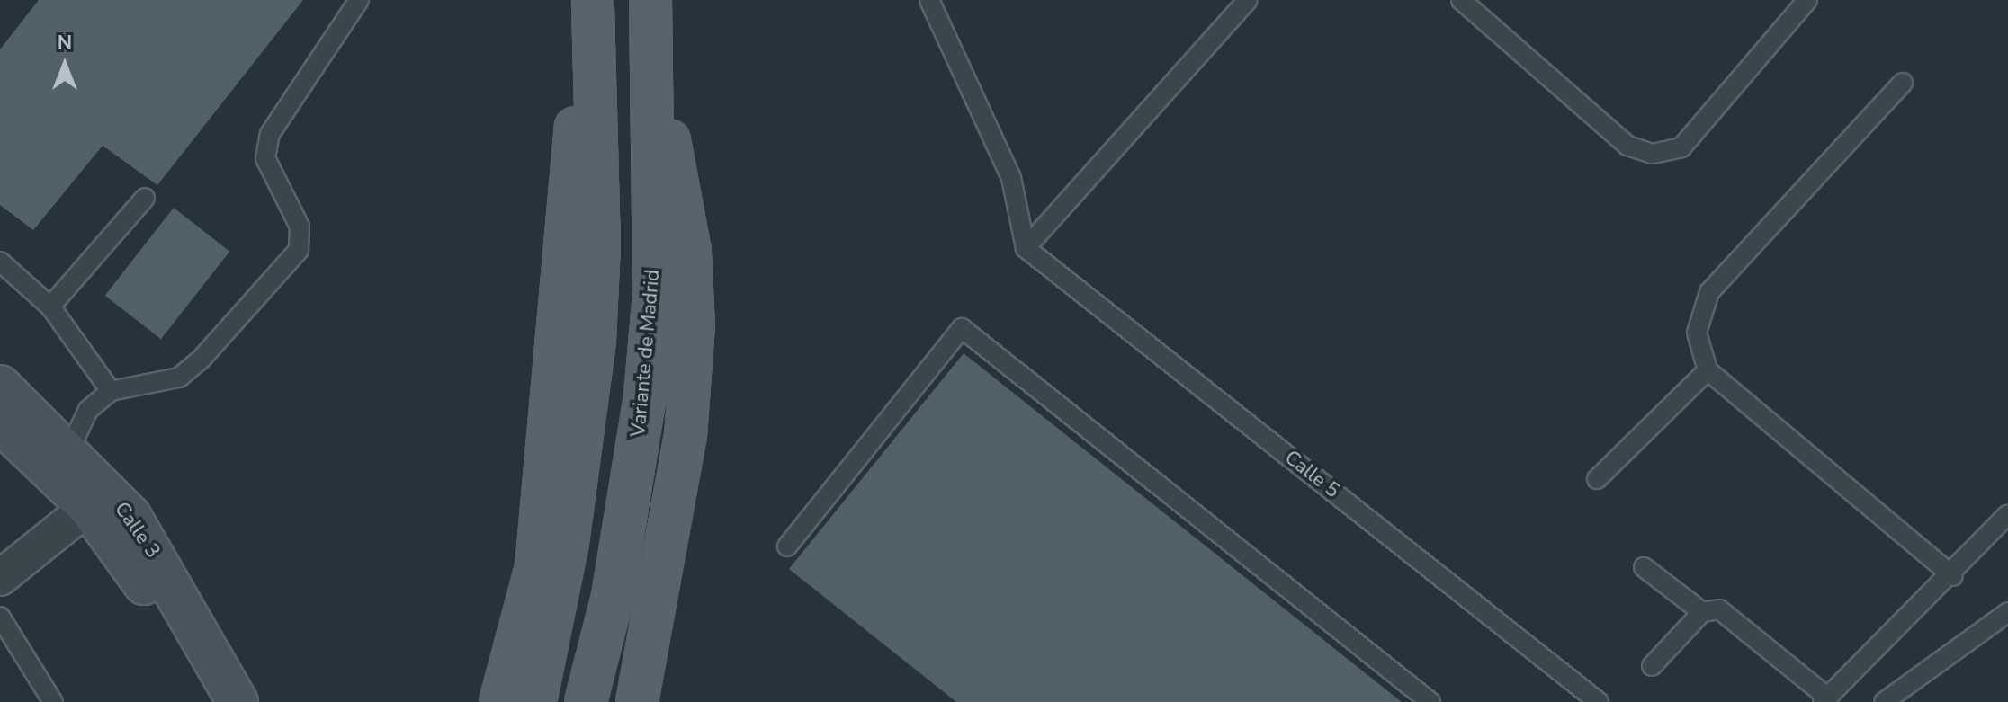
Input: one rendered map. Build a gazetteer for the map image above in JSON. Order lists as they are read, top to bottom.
{
  "streets": {
    "main road": ["Variante de Madrid", "Calle 3"],
    "lane": ["Calle 5"]
  },
  "north": "top"
}
